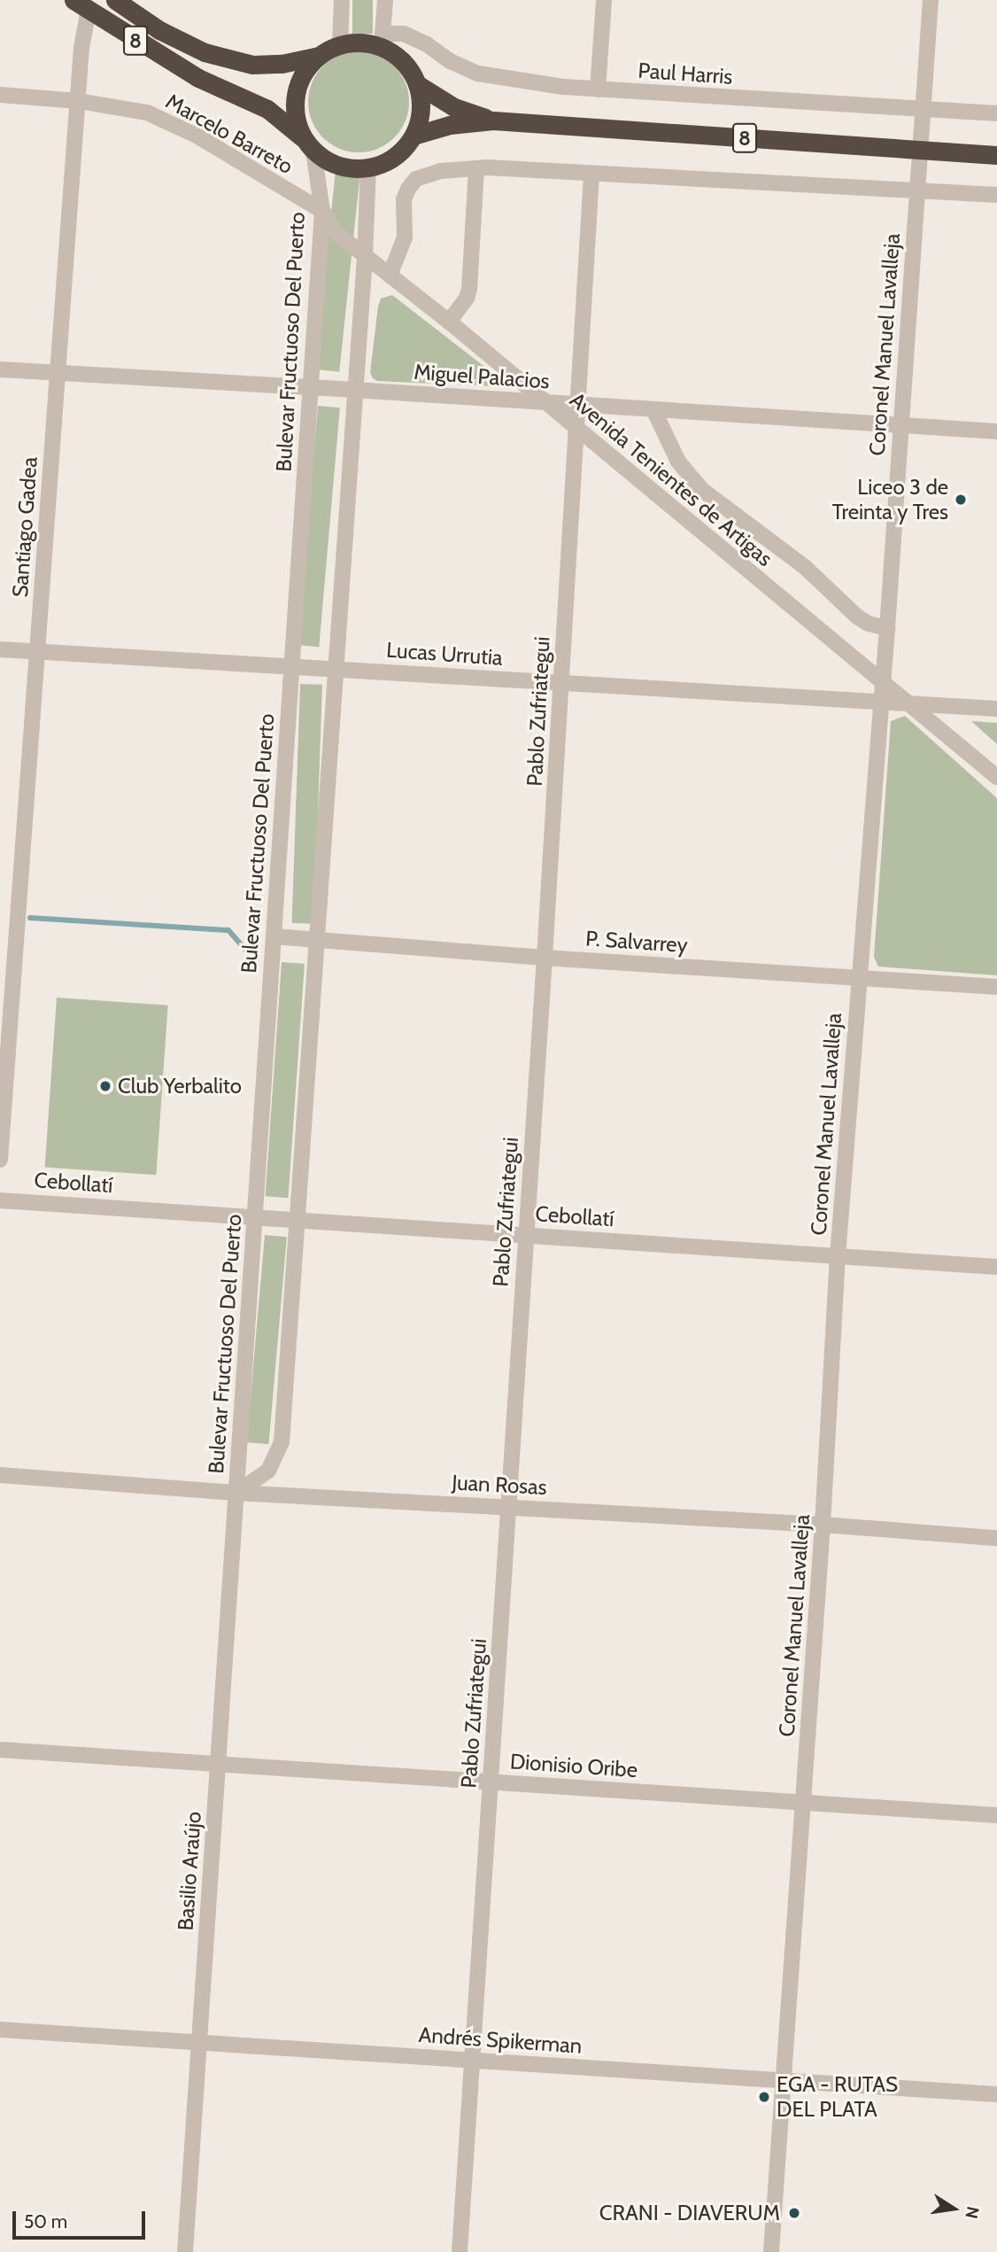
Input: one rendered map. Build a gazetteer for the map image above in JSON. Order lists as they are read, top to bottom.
{
  "streets": {
    "highway": ["8"],
    "street": [
      "Paul Harris",
      "Marcelo Barreto",
      "Bulevar Fructuoso Del Puerto",
      "Coronel Manuel Lavalleja",
      "Miguel Palacios",
      "Avenida Tenientes de Artigas",
      "Santiago Gadea",
      "Lucas Urrutia",
      "Pablo Zufriategui",
      "P. Salvarrey",
      "Cebollatí",
      "Juan Rosas",
      "Dionisio Oribe",
      "Basilio Araújo",
      "Andrés Spikerman"
    ]
  },
  "crossings": [
    ["8", "Paul Harris"],
    ["8", "Bulevar Fructuoso Del Puerto"],
    ["8", "Coronel Manuel Lavalleja"],
    ["8", "Santiago Gadea"],
    ["Paul Harris", "Bulevar Fructuoso Del Puerto"],
    ["Paul Harris", "Coronel Manuel Lavalleja"],
    ["Marcelo Barreto", "Bulevar Fructuoso Del Puerto"],
    ["Marcelo Barreto", "Avenida Tenientes de Artigas"],
    ["Marcelo Barreto", "Santiago Gadea"],
    ["Bulevar Fructuoso Del Puerto", "Miguel Palacios"],
    ["Bulevar Fructuoso Del Puerto", "Avenida Tenientes de Artigas"],
    ["Bulevar Fructuoso Del Puerto", "Lucas Urrutia"],
    ["Bulevar Fructuoso Del Puerto", "P. Salvarrey"],
    ["Bulevar Fructuoso Del Puerto", "Cebollatí"],
    ["Bulevar Fructuoso Del Puerto", "Juan Rosas"],
    ["Bulevar Fructuoso Del Puerto", "Basilio Araújo"],
    ["Coronel Manuel Lavalleja", "Miguel Palacios"],
    ["Coronel Manuel Lavalleja", "Avenida Tenientes de Artigas"],
    ["Coronel Manuel Lavalleja", "Lucas Urrutia"],
    ["Coronel Manuel Lavalleja", "P. Salvarrey"],
    ["Coronel Manuel Lavalleja", "Cebollatí"],
    ["Coronel Manuel Lavalleja", "Juan Rosas"],
    ["Coronel Manuel Lavalleja", "Dionisio Oribe"],
    ["Coronel Manuel Lavalleja", "Andrés Spikerman"],
    ["Miguel Palacios", "Avenida Tenientes de Artigas"],
    ["Miguel Palacios", "Santiago Gadea"],
    ["Miguel Palacios", "Pablo Zufriategui"],
    ["Avenida Tenientes de Artigas", "Lucas Urrutia"],
    ["Avenida Tenientes de Artigas", "Pablo Zufriategui"],
    ["Santiago Gadea", "Lucas Urrutia"],
    ["Lucas Urrutia", "Pablo Zufriategui"],
    ["Pablo Zufriategui", "P. Salvarrey"],
    ["Pablo Zufriategui", "Cebollatí"],
    ["Pablo Zufriategui", "Juan Rosas"],
    ["Pablo Zufriategui", "Dionisio Oribe"],
    ["Pablo Zufriategui", "Andrés Spikerman"],
    ["Juan Rosas", "Basilio Araújo"],
    ["Dionisio Oribe", "Basilio Araújo"],
    ["Basilio Araújo", "Andrés Spikerman"]
  ],
  "places": [
    "Liceo 3 de Treinta y Tres",
    "Club Yerbalito",
    "EGA - RUTAS DEL PLATA",
    "CRANI - DIAVERUM"
  ],
  "scale_bar": "50 m",
  "north": "right"
}
